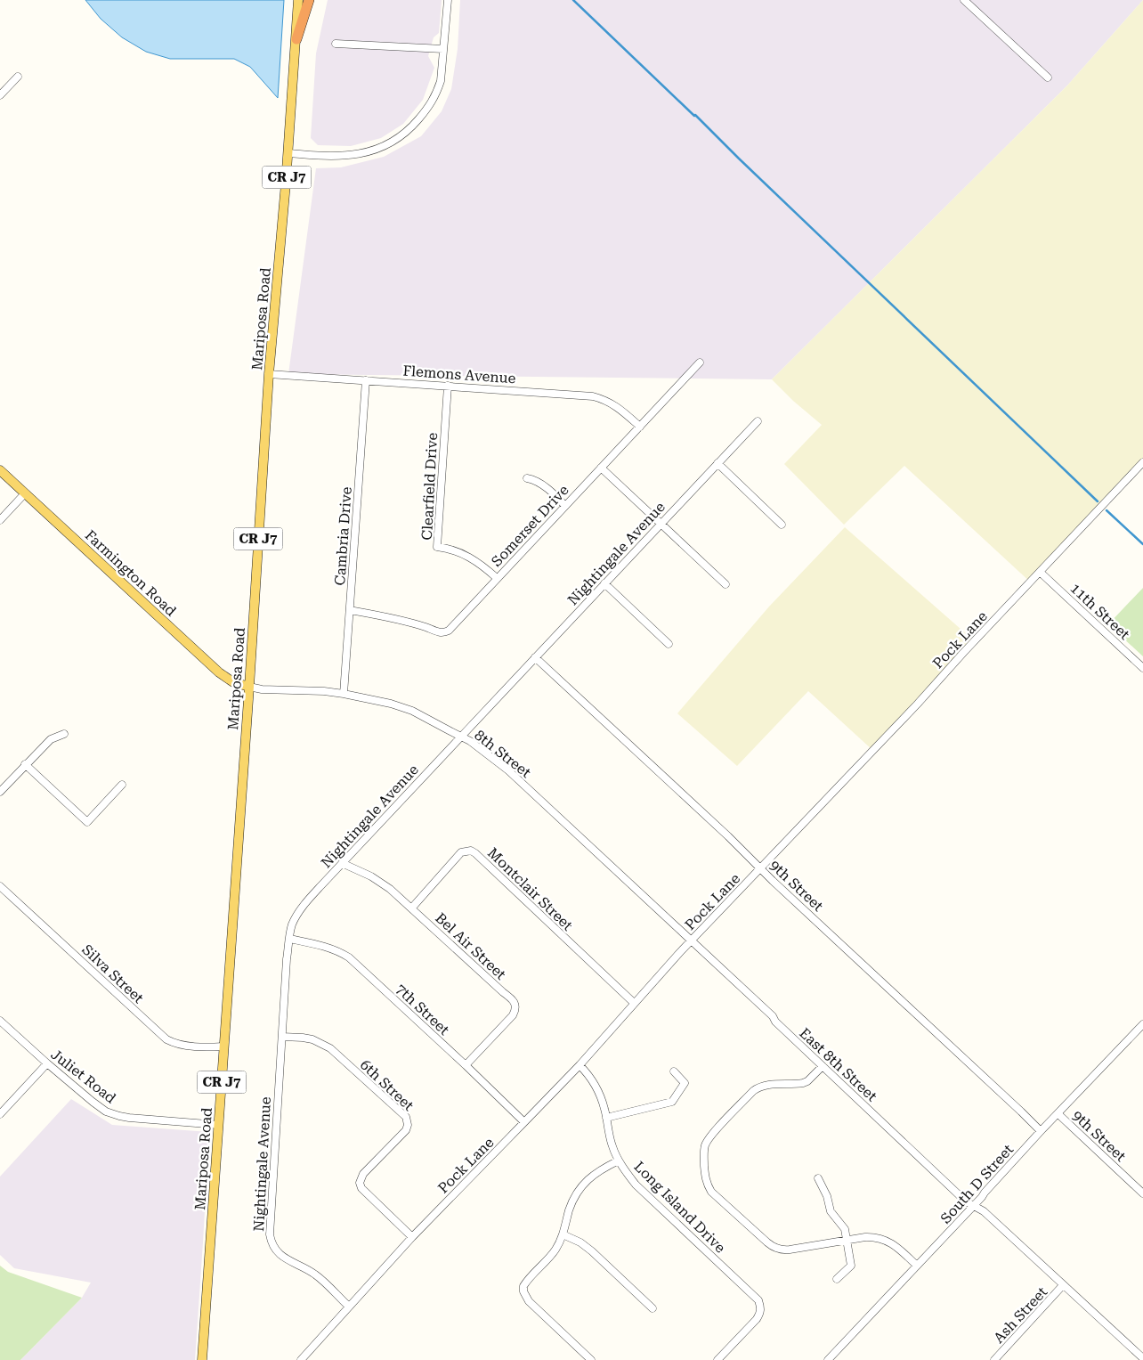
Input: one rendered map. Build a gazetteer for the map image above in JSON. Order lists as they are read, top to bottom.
{
  "streets": {
    "main road": ["CR J7", "Mariposa Road", "Farmington Road"],
    "street": [
      "Flemons Avenue",
      "Clearfield Drive",
      "Somerset Drive",
      "Cambria Drive",
      "Nightingale Avenue",
      "11th Street",
      "Pock Lane",
      "8th Street",
      "9th Street",
      "Montclair Street",
      "Bel Air Street",
      "Silva Street",
      "7th Street",
      "East 8th Street",
      "Juliet Road",
      "6th Street",
      "South D Street",
      "Long Island Drive",
      "Ash Street"
    ]
  },
  "crossings": [
    ["Mariposa Road", "Flemons Avenue"],
    ["Mariposa Road", "Farmington Road"],
    ["Mariposa Road", "8th Street"],
    ["Mariposa Road", "Silva Street"],
    ["Mariposa Road", "Juliet Road"],
    ["Flemons Avenue", "Clearfield Drive"],
    ["Flemons Avenue", "Somerset Drive"],
    ["Flemons Avenue", "Cambria Drive"],
    ["Clearfield Drive", "Somerset Drive"],
    ["Somerset Drive", "Cambria Drive"],
    ["Cambria Drive", "8th Street"],
    ["Nightingale Avenue", "Pock Lane"],
    ["Nightingale Avenue", "8th Street"],
    ["Nightingale Avenue", "9th Street"],
    ["Nightingale Avenue", "Bel Air Street"],
    ["Nightingale Avenue", "7th Street"],
    ["Nightingale Avenue", "6th Street"],
    ["Farmington Road", "8th Street"],
    ["11th Street", "Pock Lane"],
    ["Pock Lane", "8th Street"],
    ["Pock Lane", "9th Street"],
    ["Pock Lane", "Montclair Street"],
    ["Pock Lane", "7th Street"],
    ["Pock Lane", "East 8th Street"],
    ["Pock Lane", "6th Street"],
    ["Pock Lane", "Long Island Drive"],
    ["8th Street", "East 8th Street"],
    ["9th Street", "South D Street"],
    ["Montclair Street", "Bel Air Street"],
    ["Bel Air Street", "7th Street"],
    ["East 8th Street", "South D Street"],
    ["East 8th Street", "Ash Street"]
  ]
}
